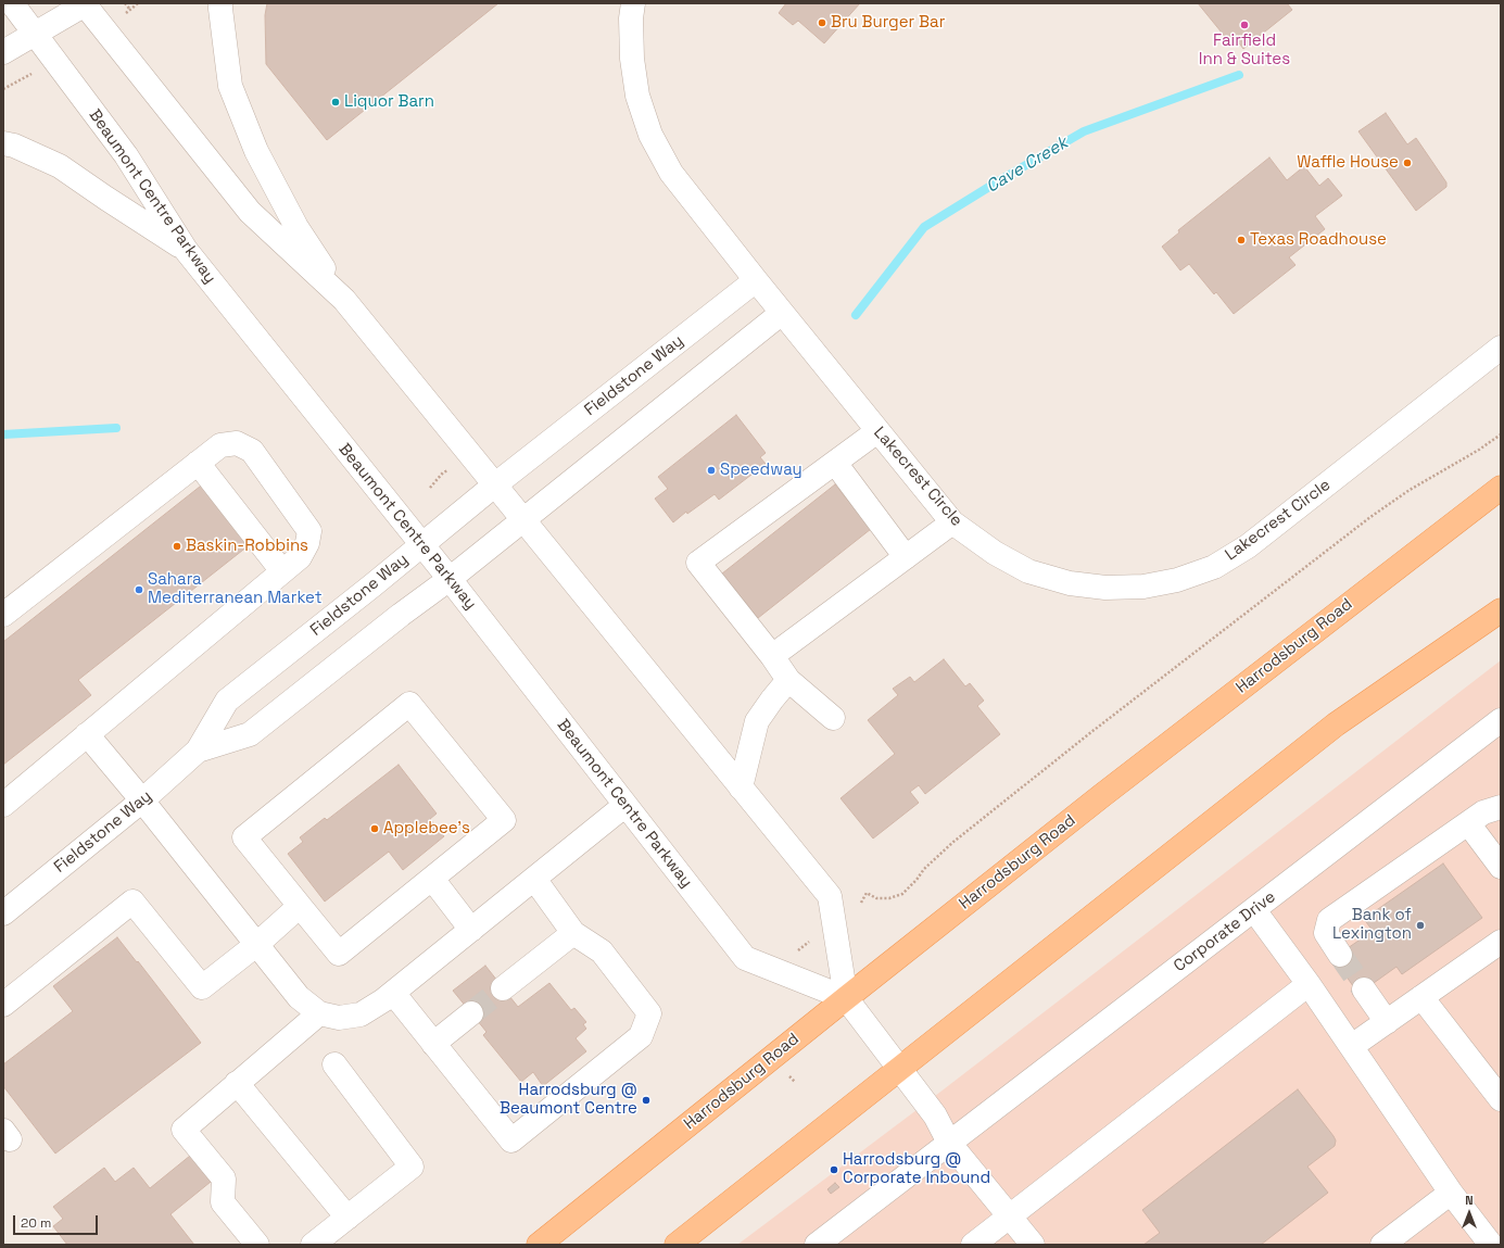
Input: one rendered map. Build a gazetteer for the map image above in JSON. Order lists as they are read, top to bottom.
{
  "streets": {
    "main road": ["Harrodsburg Road"],
    "street": [
      "Beaumont Centre Parkway",
      "Fieldstone Way",
      "Lakecrest Circle",
      "Corporate Drive"
    ]
  },
  "crossings": [
    ["Beaumont Centre Parkway", "Fieldstone Way"],
    ["Beaumont Centre Parkway", "Harrodsburg Road"],
    ["Fieldstone Way", "Lakecrest Circle"]
  ],
  "water": ["Cave Creek"],
  "places": [
    "Bru Burger Bar",
    "Fairfield Inn & Suites",
    "Liquor Barn",
    "Waffle House",
    "Texas Roadhouse",
    "Speedway",
    "Baskin-Robbins",
    "Sahara Mediterranean Market",
    "Applebee's",
    "Bank of Lexington",
    "Harrodsburg @ Beaumont Centre",
    "Harrodsburg @ Corporate Inbound"
  ],
  "scale_bar": "20 m",
  "north": "top"
}
